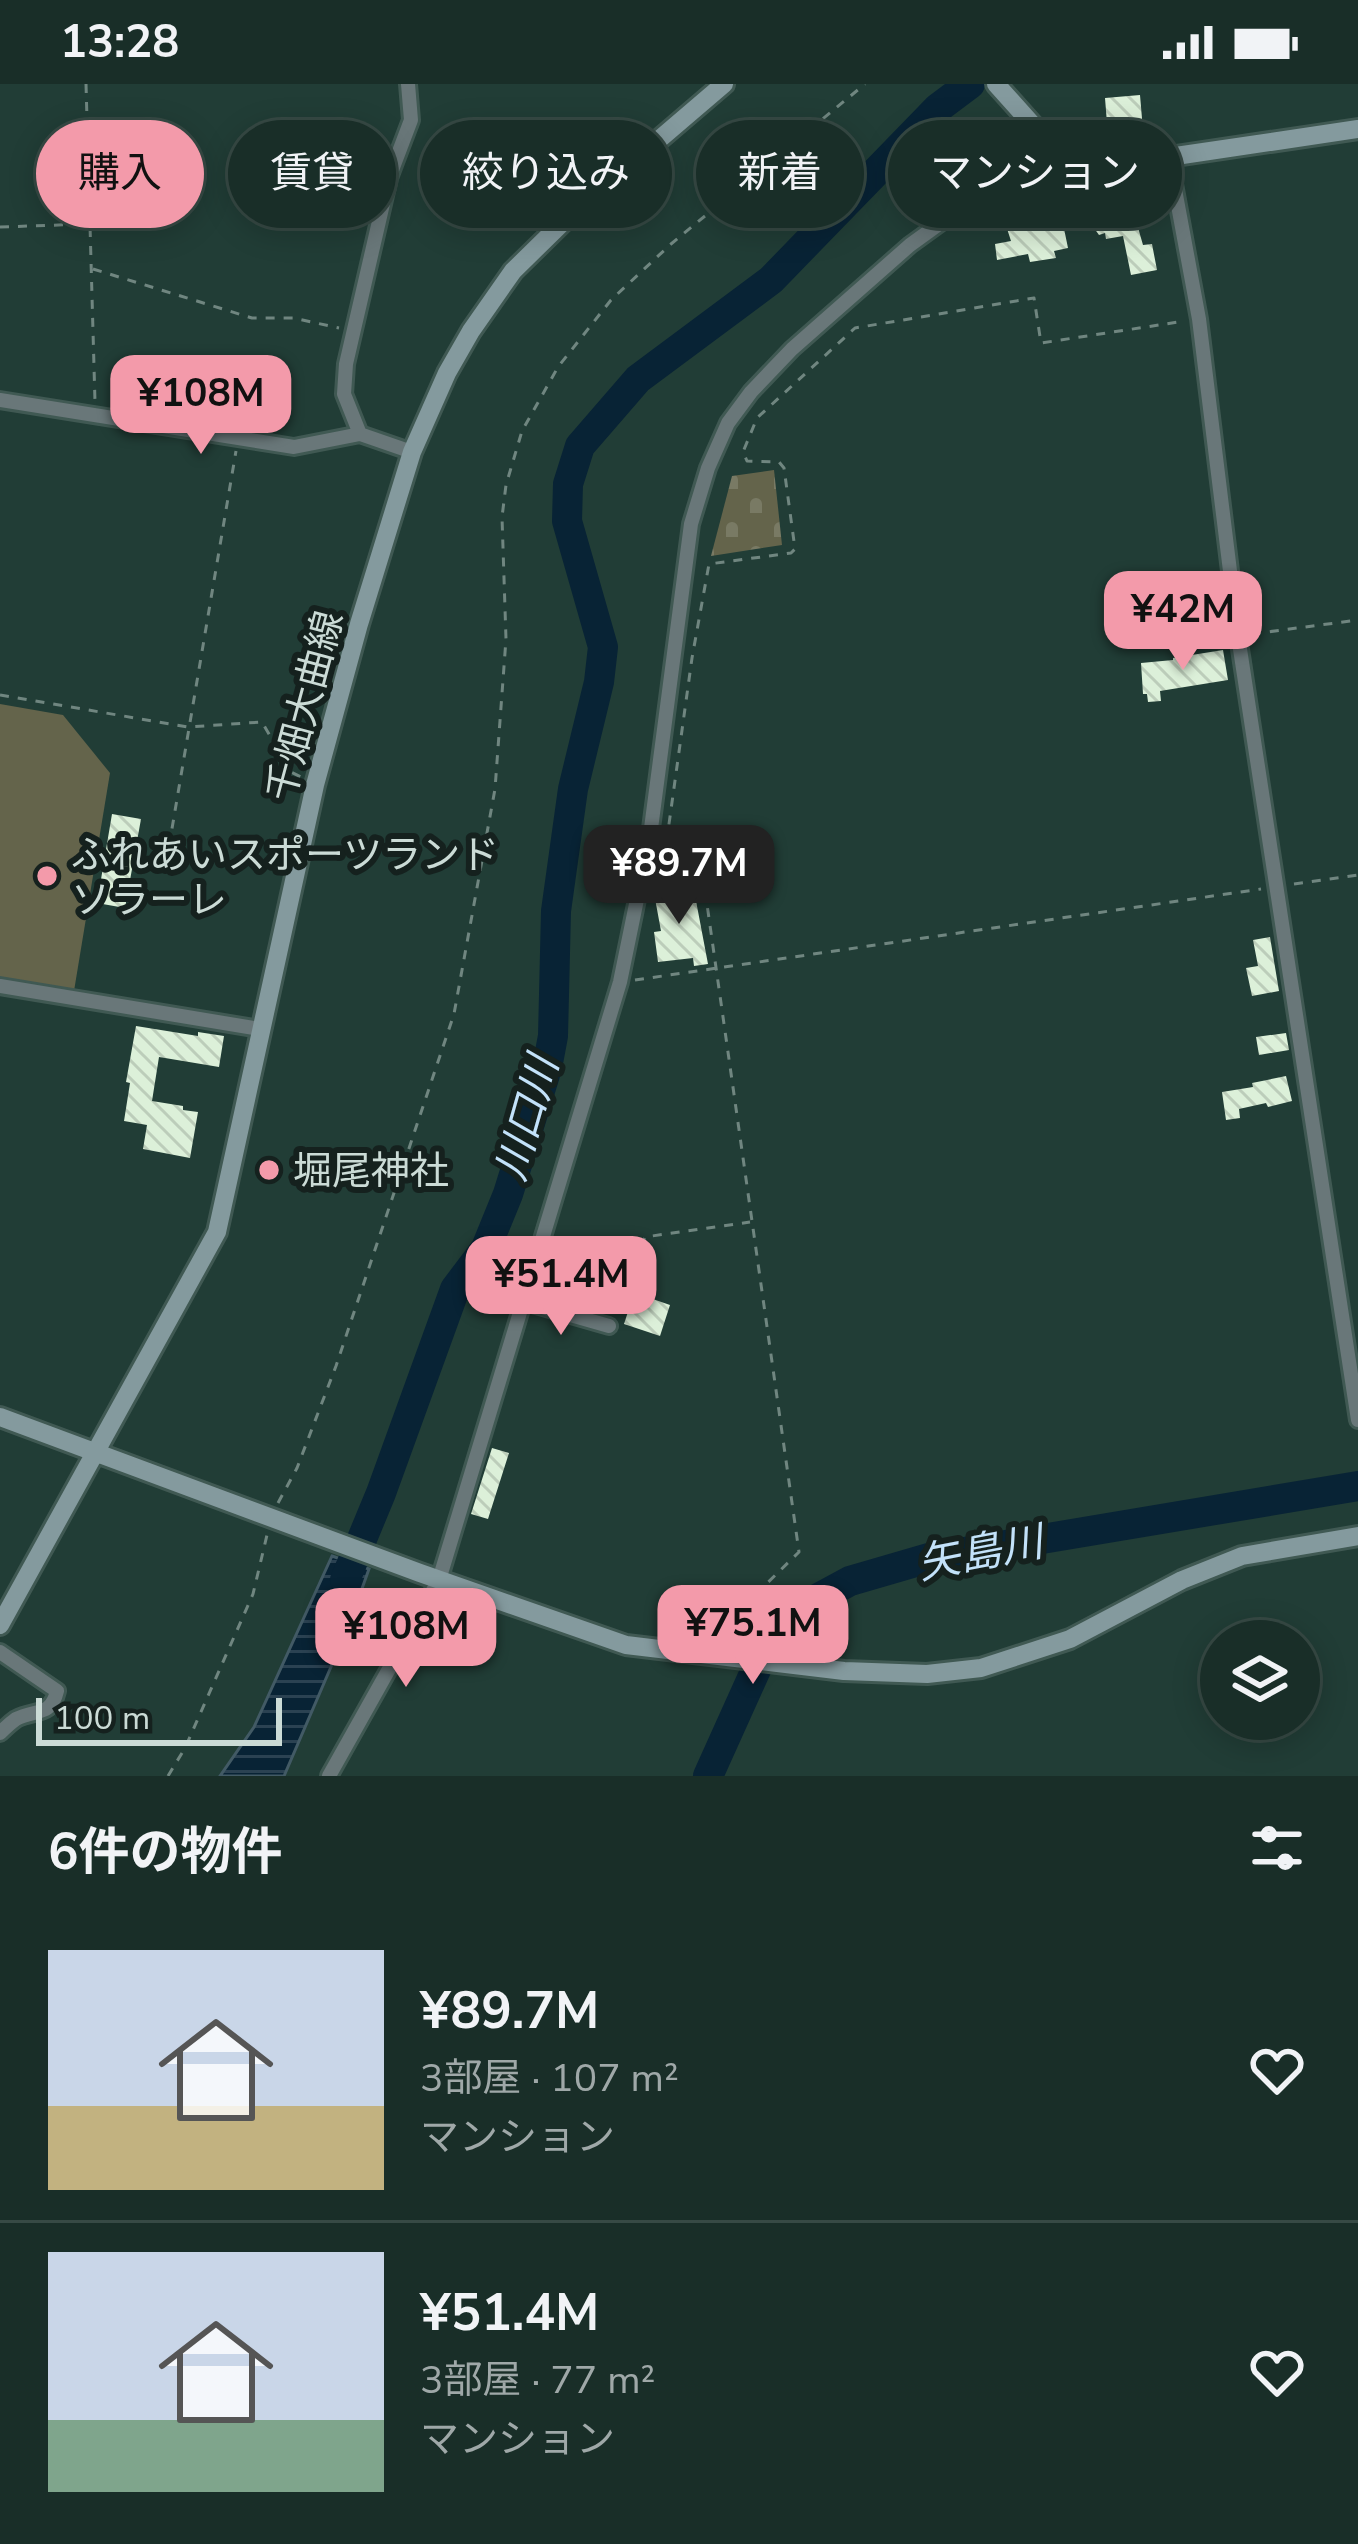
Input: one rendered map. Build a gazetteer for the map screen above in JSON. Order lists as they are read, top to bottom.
{
  "streets": {
    "main road": ["千畑大曲線"]
  },
  "water": ["川口川", "矢島川"],
  "places": ["ふれあいスポーツランド ソラーレ", "堀尾神社"],
  "scale_bar": "100 m",
  "page": {
    "status": "13:28",
    "chip": [
      "購入",
      "賃貸",
      "絞り込み",
      "新着",
      "マンション"
    ],
    "price": [
      "¥108M",
      "¥42M",
      "¥89.7M",
      "¥51.4M",
      "¥75.1M",
      "¥108M"
    ],
    "scale": "100 m",
    "heading": "6件の物件",
    "list": [
      {
        "name": "¥89.7M",
        "note": "3部屋 · 107 m² · マンション"
      },
      {
        "name": "¥51.4M",
        "note": "3部屋 · 77 m² · マンション"
      }
    ]
  }
}
